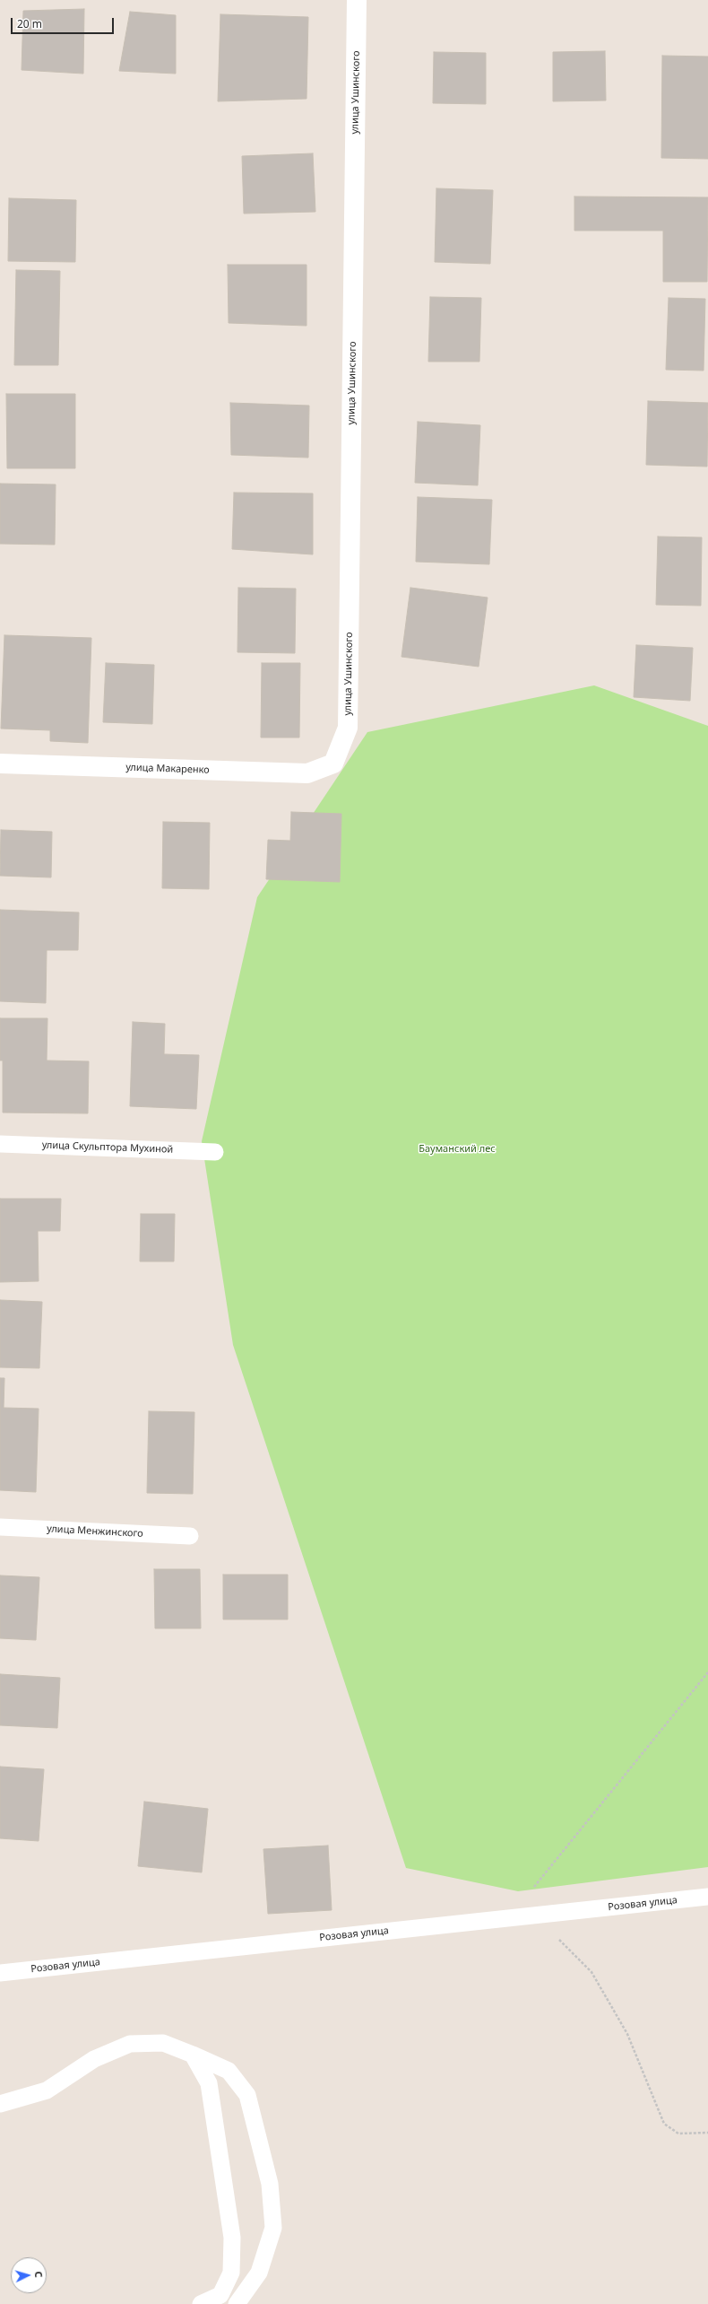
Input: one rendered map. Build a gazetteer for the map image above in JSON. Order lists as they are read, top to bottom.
{
  "streets": {
    "street": ["улица Ушинского", "улица Макаренко"],
    "lane": ["улица Скульптора Мухиной", "улица Менжинского", "Розовая улица"]
  },
  "crossings": [
    ["улица Ушинского", "улица Макаренко"]
  ],
  "parks": ["Бауманский лес"],
  "scale_bar": "20 m",
  "north": "right"
}
